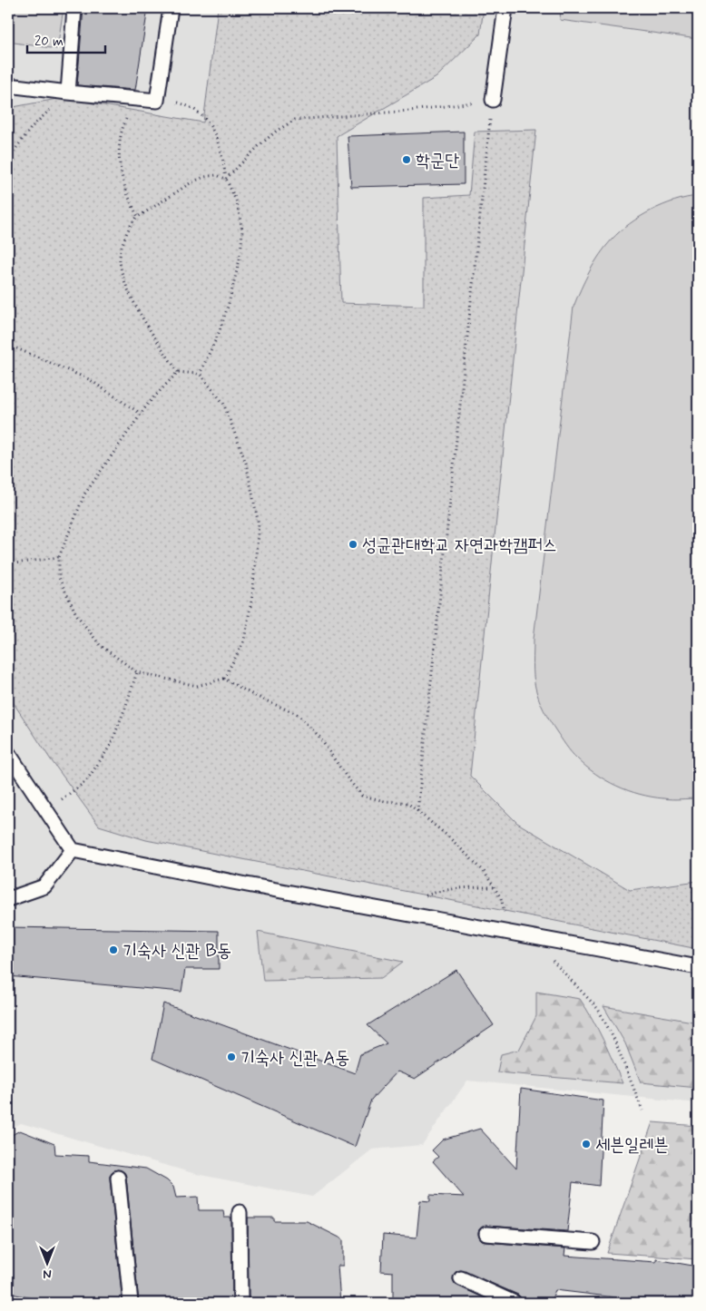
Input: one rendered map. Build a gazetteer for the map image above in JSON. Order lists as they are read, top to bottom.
{
  "places": [
    "학군단",
    "성균관대학교 자연과학캠퍼스",
    "기숙사 신관 B동",
    "기숙사 신관 A동",
    "세븐일레븐"
  ],
  "scale_bar": "20 m",
  "north": "bottom"
}
